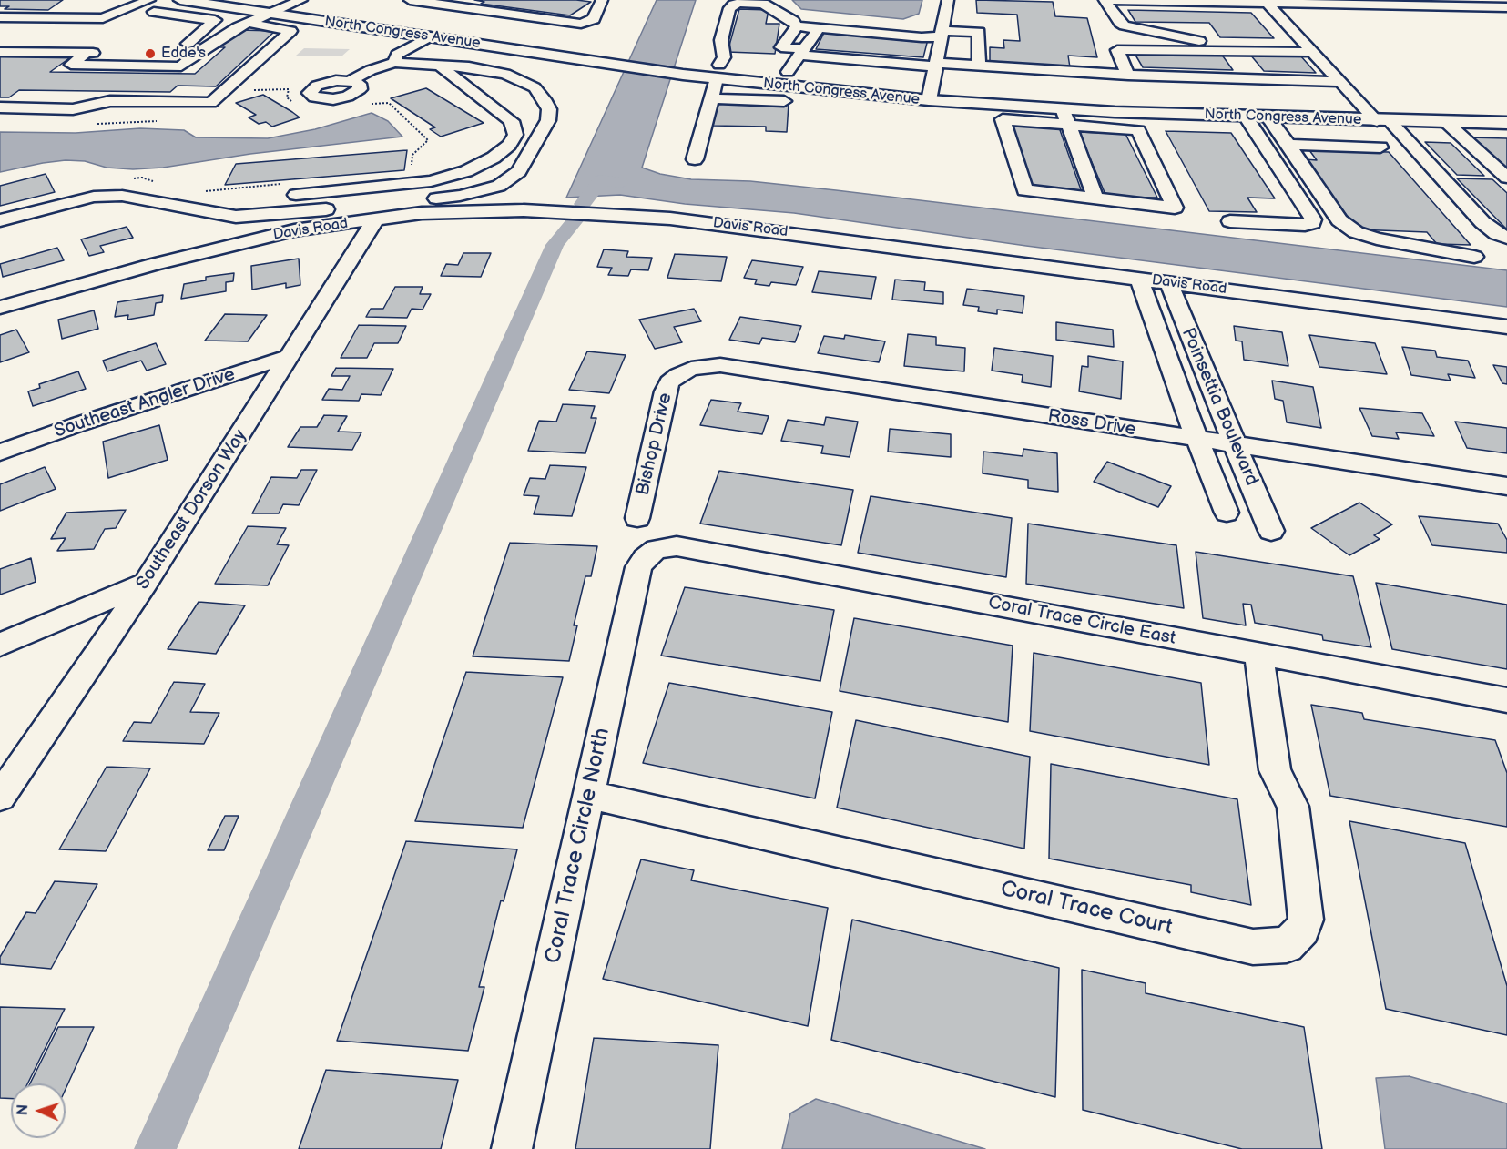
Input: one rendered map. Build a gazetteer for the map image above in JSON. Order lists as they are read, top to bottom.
{
  "streets": {
    "main road": ["North Congress Avenue"],
    "street": [
      "Davis Road",
      "Southeast Angler Drive",
      "Poinsettia Boulevard",
      "Ross Drive",
      "Bishop Drive",
      "Southeast Dorson Way",
      "Coral Trace Circle East",
      "Coral Trace Circle North",
      "Coral Trace Court"
    ]
  },
  "crossings": [
    ["Davis Road", "Poinsettia Boulevard"],
    ["Davis Road", "Southeast Dorson Way"],
    ["Southeast Angler Drive", "Southeast Dorson Way"],
    ["Poinsettia Boulevard", "Ross Drive"],
    ["Ross Drive", "Bishop Drive"],
    ["Coral Trace Circle East", "Coral Trace Circle North"],
    ["Coral Trace Circle East", "Coral Trace Court"],
    ["Coral Trace Circle North", "Coral Trace Court"]
  ],
  "places": ["Edde's"],
  "north": "left"
}
